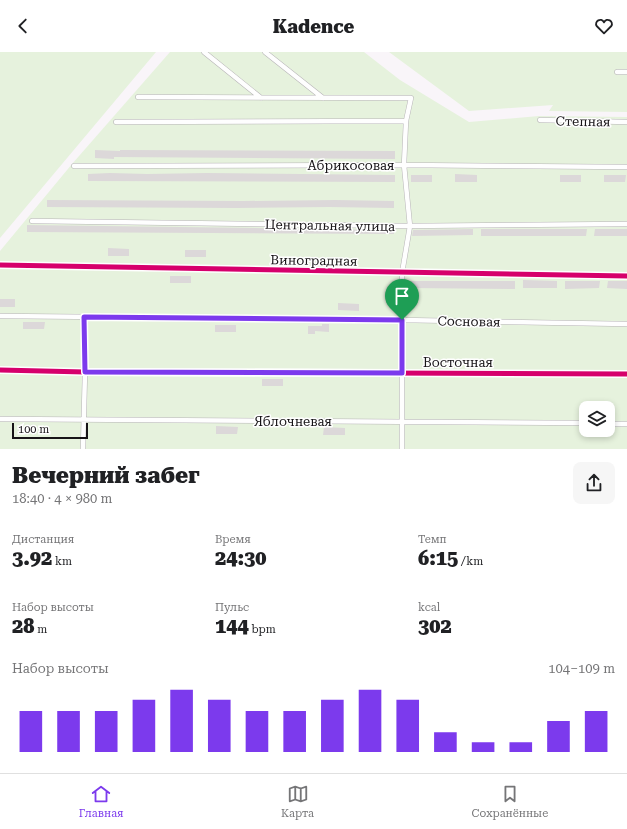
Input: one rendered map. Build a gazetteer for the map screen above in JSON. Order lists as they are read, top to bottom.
{
  "streets": {
    "street": [
      "Степная",
      "Абрикосовая",
      "Центральная улица",
      "Виноградная",
      "Сосновая",
      "Восточная",
      "Яблочневая"
    ]
  },
  "scale_bar": "100 m",
  "page": {
    "header": "Kadence",
    "scale": "100 m",
    "heading": ["Вечерний забег", "18:40 · 4 × 980 m"],
    "stats": [
      ["Дистанция", "3.92 km"],
      ["Время", "24:30"],
      ["Темп", "6:15 /km"],
      ["Набор высоты", "28 m"],
      ["Пульс", "144 bpm"],
      ["kcal", "302"]
    ],
    "chart": ["Набор высоты", "104–109 m"],
    "tabs": ["Главная", "Карта", "Сохранённые"]
  }
}
